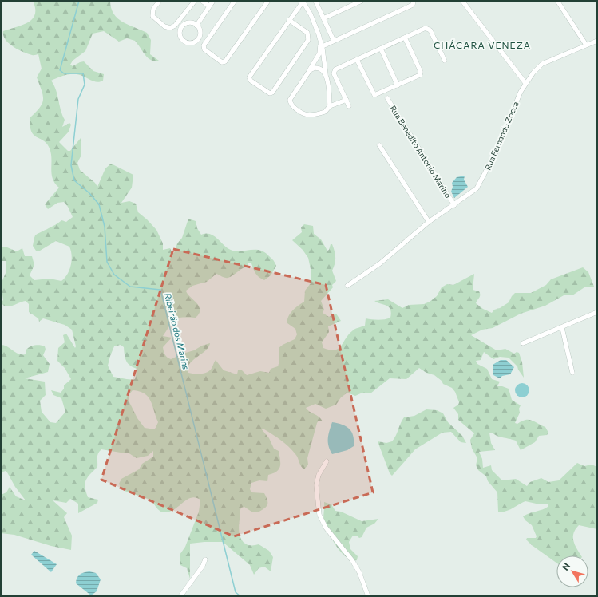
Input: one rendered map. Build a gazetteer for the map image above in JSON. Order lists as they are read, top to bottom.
{
  "streets": {
    "street": ["Rua Fernando Zocca", "Rua Benedito Antonio Marino"]
  },
  "crossings": [
    ["Rua Fernando Zocca", "Rua Benedito Antonio Marino"]
  ],
  "districts": ["CHÁCARA VENEZA"],
  "water": ["Ribeirão dos Marins"],
  "north": "top left"
}
